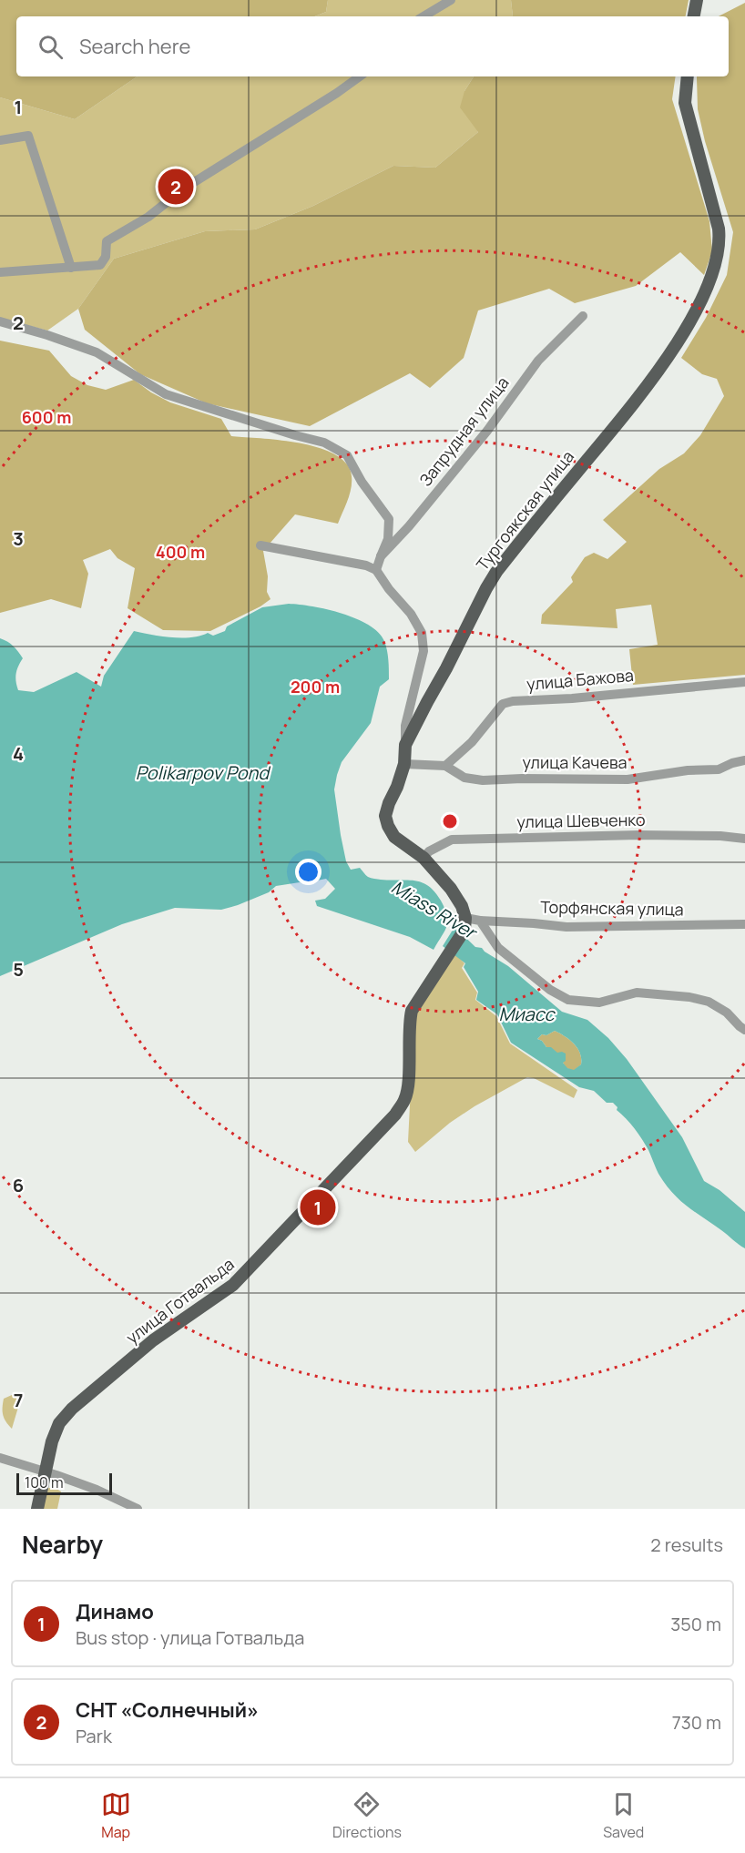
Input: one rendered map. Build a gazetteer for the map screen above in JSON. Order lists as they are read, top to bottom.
{
  "streets": {
    "main road": ["Тургоякская улица", "улица Готвальда"],
    "street": [
      "Запрудная улица",
      "улица Бажова",
      "улица Качева",
      "улица Шевченко",
      "Торфянская улица"
    ]
  },
  "crossings": [
    ["Тургоякская улица", "улица Качева"],
    ["Тургоякская улица", "улица Шевченко"],
    ["Тургоякская улица", "Торфянская улица"],
    ["Тургоякская улица", "улица Готвальда"],
    ["улица Бажова", "улица Качева"],
    ["Торфянская улица", "улица Готвальда"]
  ],
  "water": ["Polikarpov Pond", "Miass River", "Миасс"],
  "scale_bar": "100 m",
  "page": {
    "search": "Search here",
    "pins": ["2", "1"],
    "scale": "100 m",
    "heading": ["Nearby", "2 results"],
    "list": [
      {
        "mark": "1",
        "name": "Динамо",
        "note": "Bus stop · улица Готвальда",
        "value": "350 m"
      },
      {
        "mark": "2",
        "name": "СНТ «Солнечный»",
        "note": "Park",
        "value": "730 m"
      }
    ],
    "nav": ["Map", "Directions", "Saved"]
  },
  "grid": {
    "rows": [
      "1",
      "2",
      "3",
      "4",
      "5",
      "6",
      "7"
    ]
  },
  "rings": ["600 m", "400 m", "200 m"]
}
